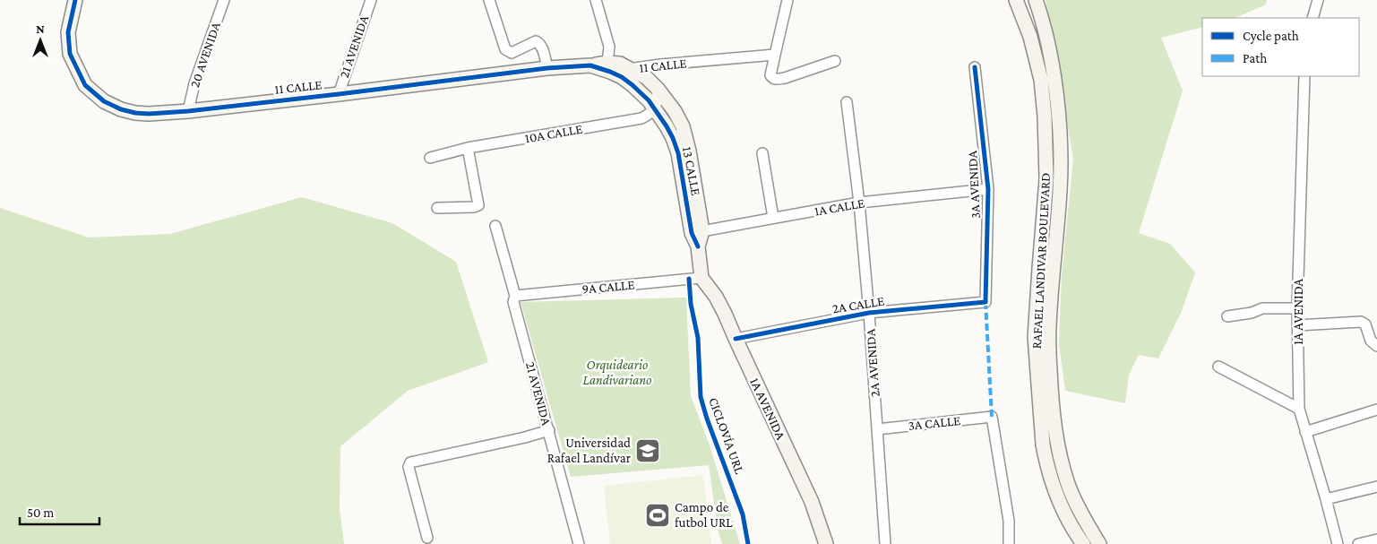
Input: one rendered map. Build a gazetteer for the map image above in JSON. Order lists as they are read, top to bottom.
{
  "streets": {
    "street": [
      "21 AVENIDA",
      "20 AVENIDA",
      "11 CALLE",
      "10A CALLE",
      "13 CALLE",
      "3A AVENIDA",
      "1A CALLE",
      "RAFAEL LANDIVAR BOULEVARD",
      "9A CALLE",
      "2A CALLE",
      "1A AVENIDA",
      "2A AVENIDA",
      "3A CALLE"
    ],
    "cycle path": ["CICLOVÍA URL"]
  },
  "crossings": [
    ["21 AVENIDA", "11 CALLE"],
    ["21 AVENIDA", "9A CALLE"],
    ["20 AVENIDA", "11 CALLE"],
    ["11 CALLE", "13 CALLE"],
    ["10A CALLE", "13 CALLE"],
    ["13 CALLE", "1A CALLE"],
    ["13 CALLE", "9A CALLE"],
    ["13 CALLE", "1A AVENIDA"],
    ["3A AVENIDA", "1A CALLE"],
    ["3A AVENIDA", "2A CALLE"],
    ["1A CALLE", "2A AVENIDA"],
    ["9A CALLE", "1A AVENIDA"],
    ["2A CALLE", "1A AVENIDA"],
    ["2A CALLE", "2A AVENIDA"],
    ["2A AVENIDA", "3A CALLE"]
  ],
  "parks": ["Orquideario Landivariano"],
  "places": {
    "school or university": ["Universidad Rafael Landívar"],
    "sports": ["Campo de futbol URL"]
  },
  "legend": ["Cycle path", "Path"],
  "scale_bar": "50 m",
  "north": "top"
}
